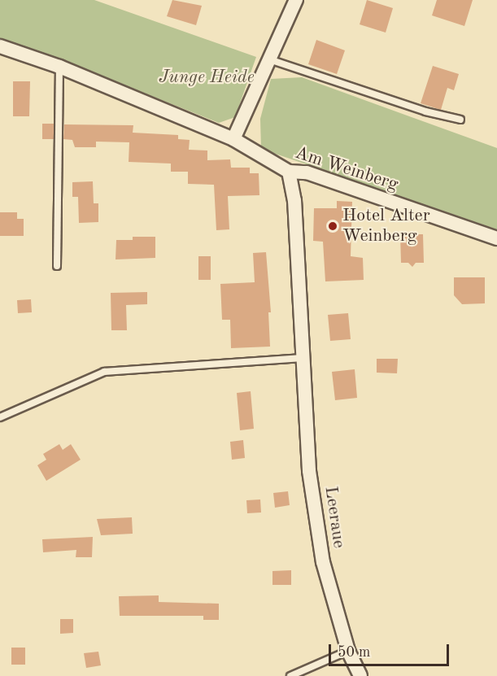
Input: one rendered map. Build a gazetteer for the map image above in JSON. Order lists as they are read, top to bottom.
{
  "streets": {
    "street": ["Am Weinberg", "Leeraue"]
  },
  "crossings": [
    ["Am Weinberg", "Leeraue"]
  ],
  "parks": ["Junge Heide"],
  "places": ["Hotel Alter Weinberg"],
  "scale_bar": "50 m"
}
